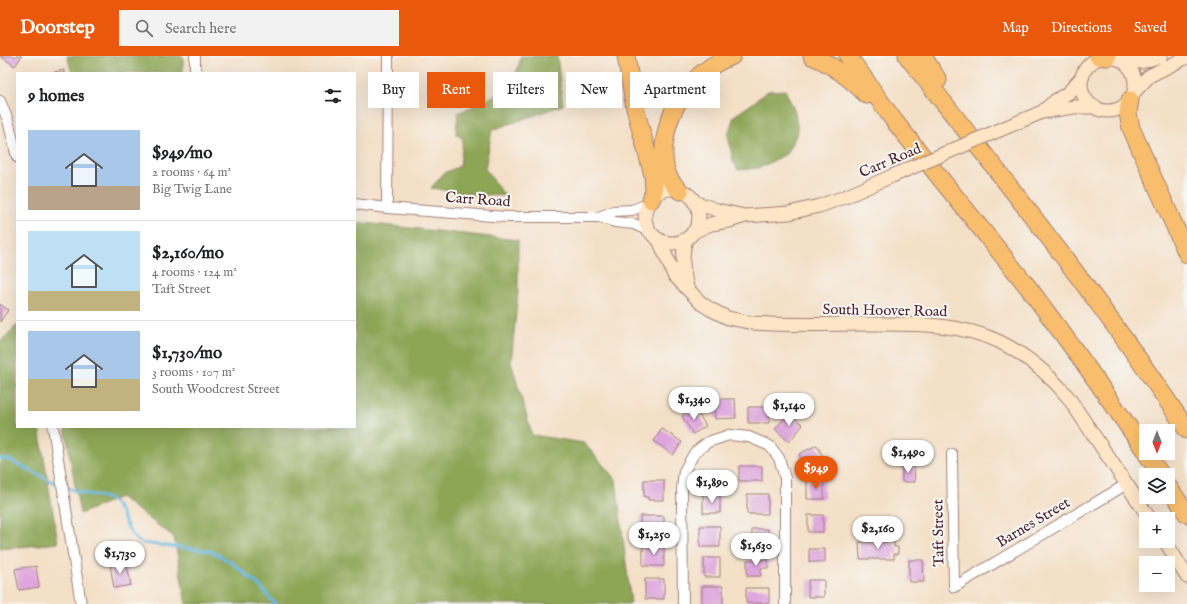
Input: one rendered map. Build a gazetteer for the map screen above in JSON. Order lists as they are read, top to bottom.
{
  "streets": {
    "street": [
      "Carr Road",
      "South Hoover Road",
      "Barnes Street",
      "Taft Street"
    ]
  },
  "crossings": [
    ["Carr Road", "South Hoover Road"],
    ["South Hoover Road", "Barnes Street"],
    ["Barnes Street", "Taft Street"]
  ],
  "north": "bottom",
  "page": {
    "header": "Doorstep",
    "search": "Search here",
    "nav": ["Map", "Directions", "Saved"],
    "chip": [
      "Buy",
      "Rent",
      "Filters",
      "New",
      "Apartment"
    ],
    "heading": "9 homes",
    "list": [
      {
        "name": "$949/mo",
        "note": "2 rooms · 64 m² · Big Twig Lane"
      },
      {
        "name": "$2,160/mo",
        "note": "4 rooms · 124 m² · Taft Street"
      },
      {
        "name": "$1,730/mo",
        "note": "3 rooms · 107 m² · South Woodcrest Street"
      }
    ],
    "price": [
      "$1,340",
      "$1,140",
      "$1,490",
      "$949",
      "$1,890",
      "$2,160",
      "$1,250",
      "$1,630",
      "$1,730"
    ],
    "map_buttons": ["+", "−"]
  }
}
